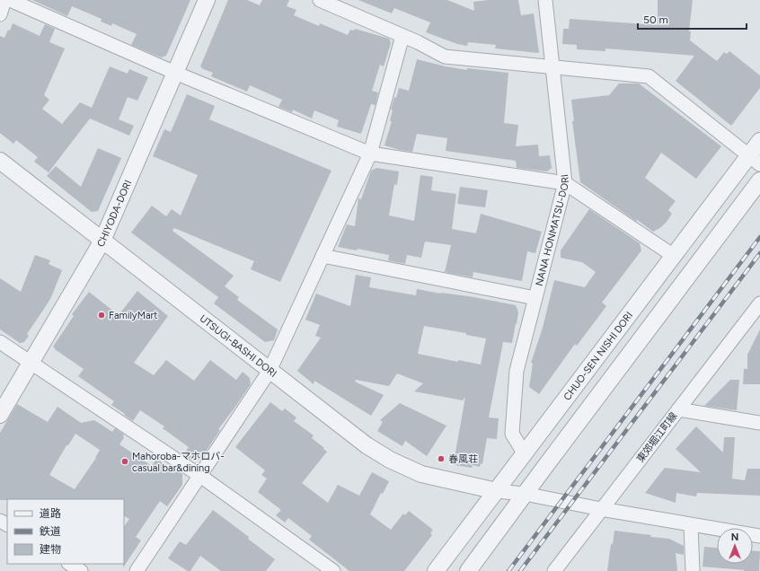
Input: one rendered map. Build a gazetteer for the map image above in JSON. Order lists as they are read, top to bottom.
{
  "streets": {
    "street": [
      "CHIYODA-DORI",
      "NANA HONMATSU-DORI",
      "UTSUGI-BASHI DORI",
      "CHUO-SEN NISHI DORI",
      "東郊堀江町線"
    ]
  },
  "crossings": [
    ["CHIYODA-DORI", "UTSUGI-BASHI DORI"],
    ["NANA HONMATSU-DORI", "CHUO-SEN NISHI DORI"],
    ["UTSUGI-BASHI DORI", "CHUO-SEN NISHI DORI"]
  ],
  "places": ["FamilyMart", "春風荘", "Mahoroba-マホロバ- casual bar&dining"],
  "legend": ["道路", "鉄道", "建物"],
  "scale_bar": "50 m",
  "north": "top"
}
